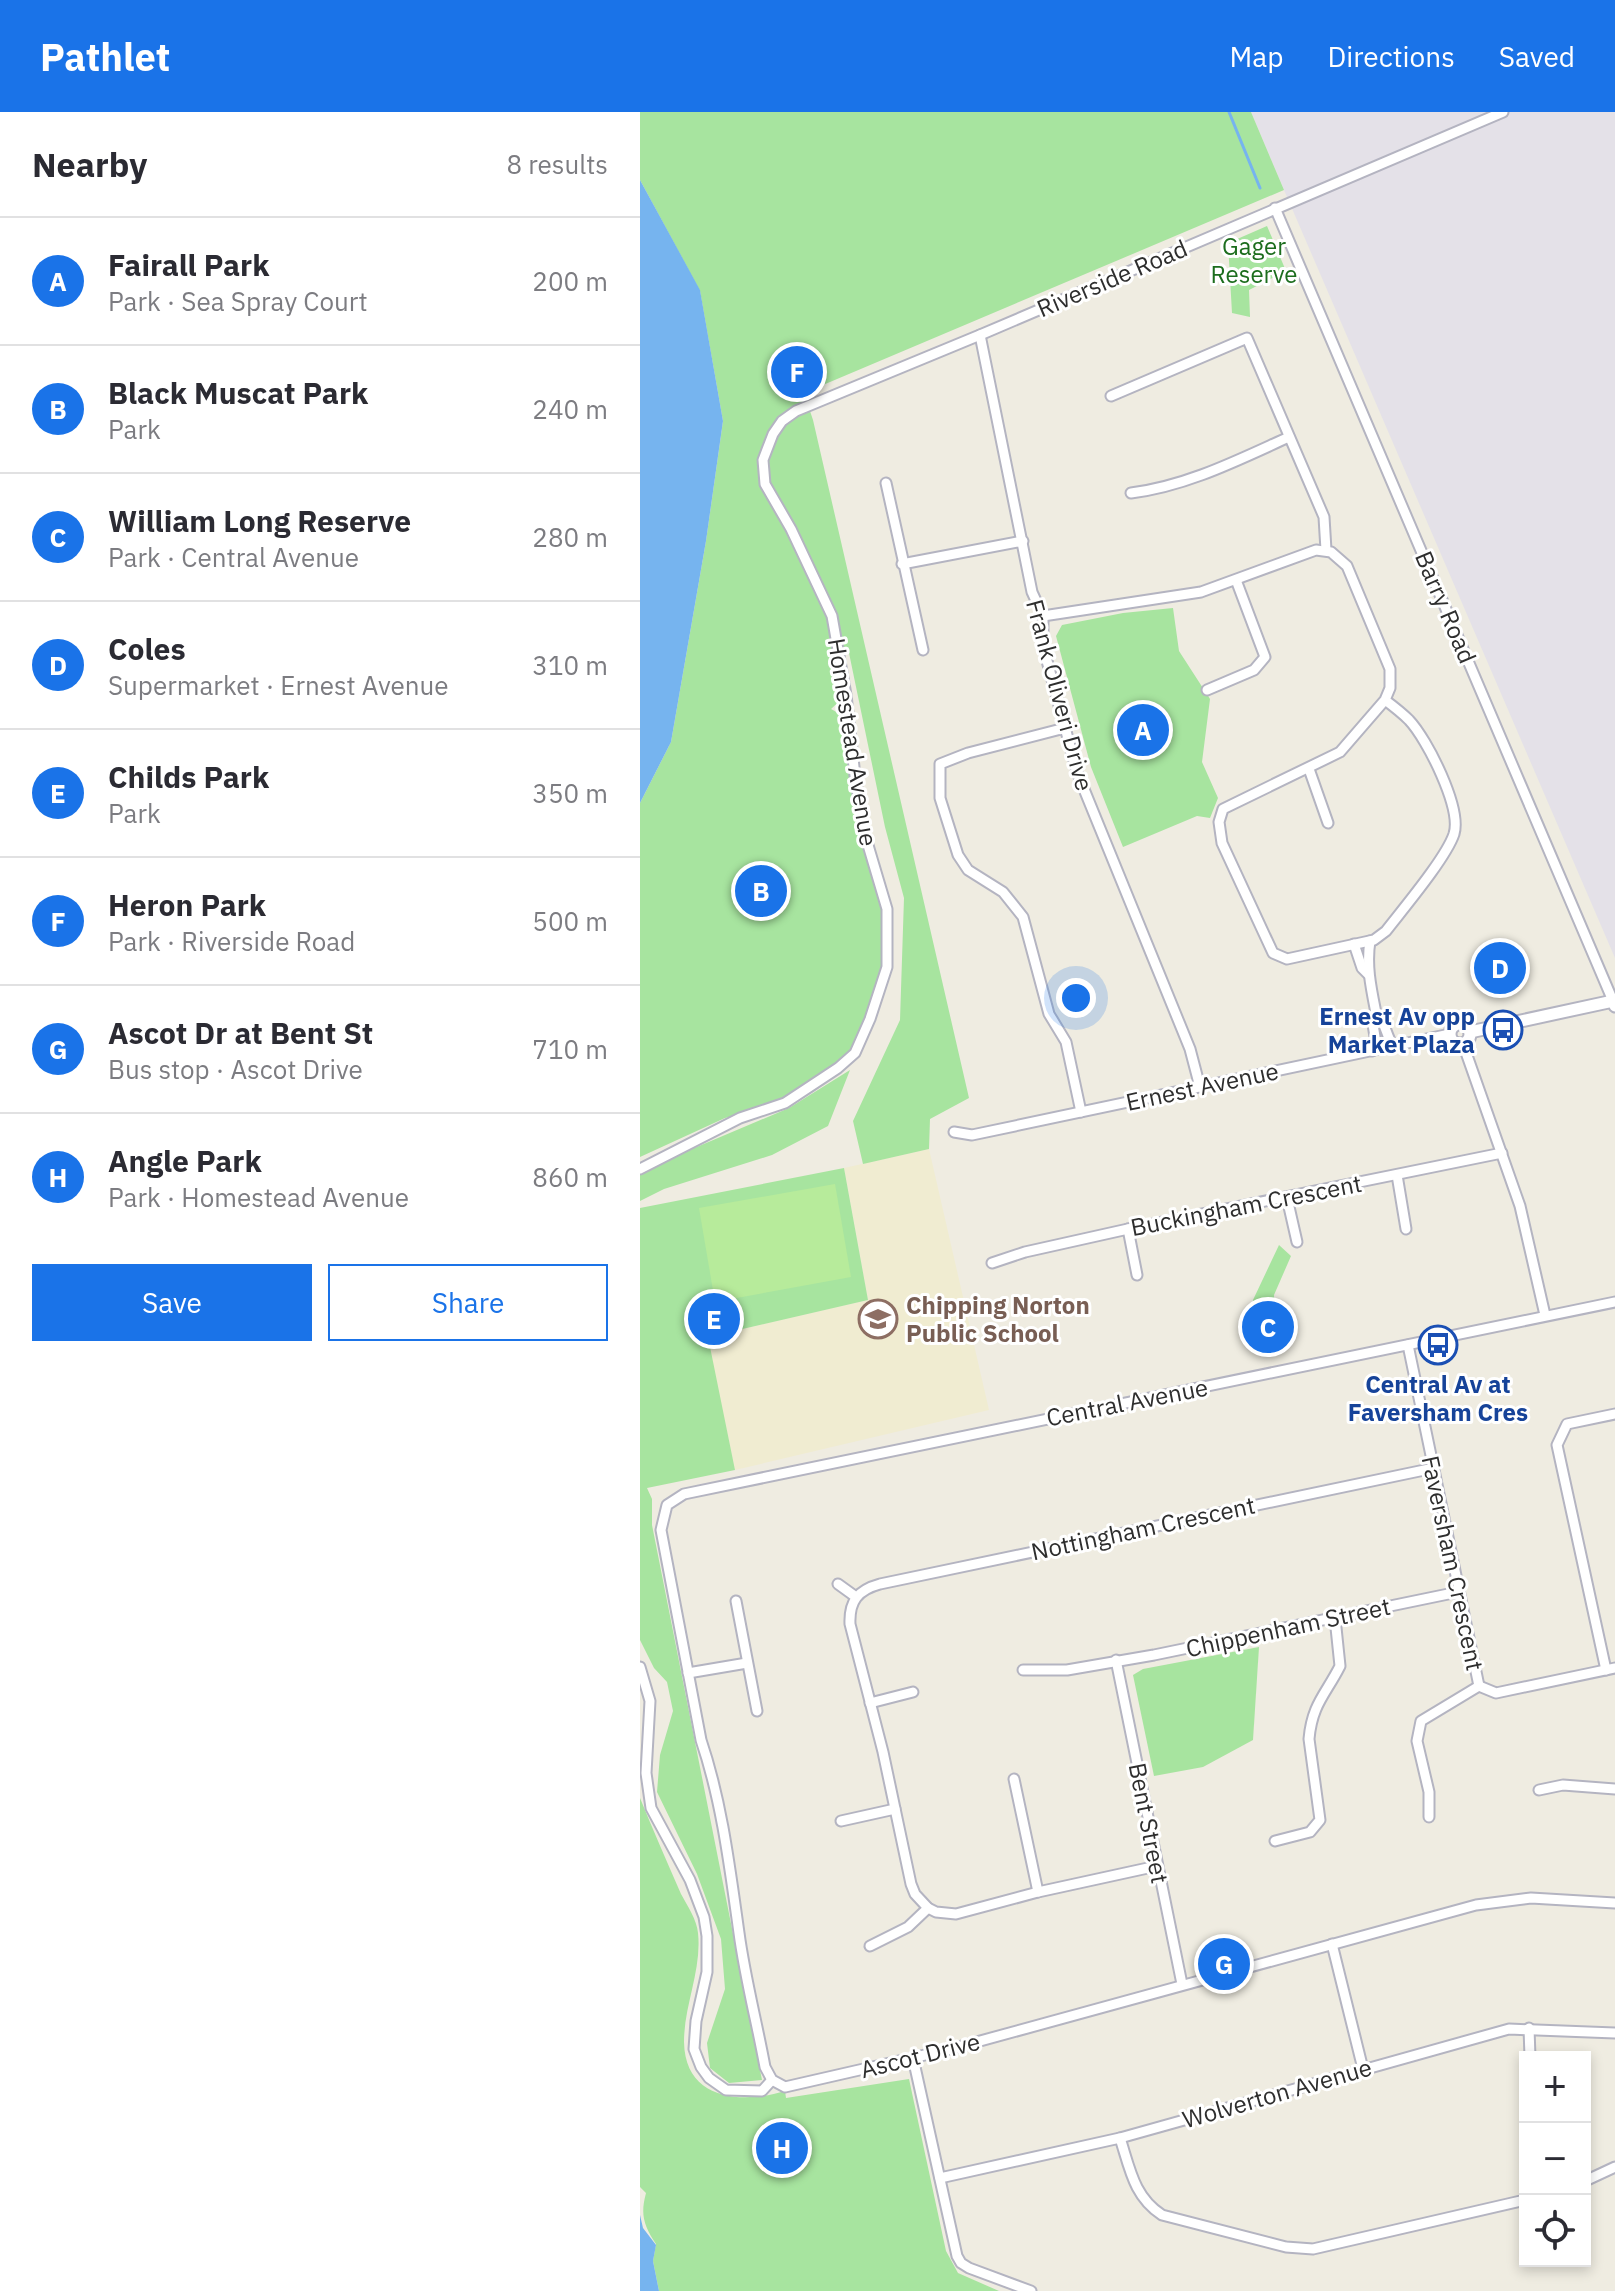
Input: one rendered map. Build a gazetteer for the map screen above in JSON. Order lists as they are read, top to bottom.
{
  "streets": {
    "street": [
      "Riverside Road",
      "Barry Road",
      "Frank Oliveri Drive",
      "Homestead Avenue",
      "Ernest Avenue",
      "Buckingham Crescent",
      "Central Avenue",
      "Nottingham Crescent",
      "Faversham Crescent",
      "Chippenham Street",
      "Bent Street",
      "Ascot Drive",
      "Wolverton Avenue"
    ]
  },
  "crossings": [
    ["Riverside Road", "Barry Road"],
    ["Riverside Road", "Frank Oliveri Drive"],
    ["Riverside Road", "Homestead Avenue"],
    ["Frank Oliveri Drive", "Ernest Avenue"],
    ["Central Avenue", "Faversham Crescent"],
    ["Nottingham Crescent", "Faversham Crescent"],
    ["Faversham Crescent", "Chippenham Street"],
    ["Chippenham Street", "Bent Street"],
    ["Bent Street", "Ascot Drive"]
  ],
  "parks": ["Gager Reserve"],
  "places": {
    "bus stop": ["Ernest Av opp Market Plaza", "Central Av at Faversham Cres"],
    "school or university": ["Chipping Norton Public School"]
  },
  "page": {
    "header": "Pathlet",
    "nav": ["Map", "Directions", "Saved"],
    "heading": ["Nearby", "8 results"],
    "list": [
      {
        "mark": "A",
        "name": "Fairall Park",
        "note": "Park · Sea Spray Court",
        "value": "200 m"
      },
      {
        "mark": "B",
        "name": "Black Muscat Park",
        "note": "Park",
        "value": "240 m"
      },
      {
        "mark": "C",
        "name": "William Long Reserve",
        "note": "Park · Central Avenue",
        "value": "280 m"
      },
      {
        "mark": "D",
        "name": "Coles",
        "note": "Supermarket · Ernest Avenue",
        "value": "310 m"
      },
      {
        "mark": "E",
        "name": "Childs Park",
        "note": "Park",
        "value": "350 m"
      },
      {
        "mark": "F",
        "name": "Heron Park",
        "note": "Park · Riverside Road",
        "value": "500 m"
      },
      {
        "mark": "G",
        "name": "Ascot Dr at Bent St",
        "note": "Bus stop · Ascot Drive",
        "value": "710 m"
      },
      {
        "mark": "H",
        "name": "Angle Park",
        "note": "Park · Homestead Avenue",
        "value": "860 m"
      }
    ],
    "pins": [
      "F",
      "A",
      "B",
      "D",
      "E",
      "C",
      "G",
      "H"
    ],
    "buttons": ["Save", "Share"],
    "map_buttons": ["+", "−"]
  }
}
